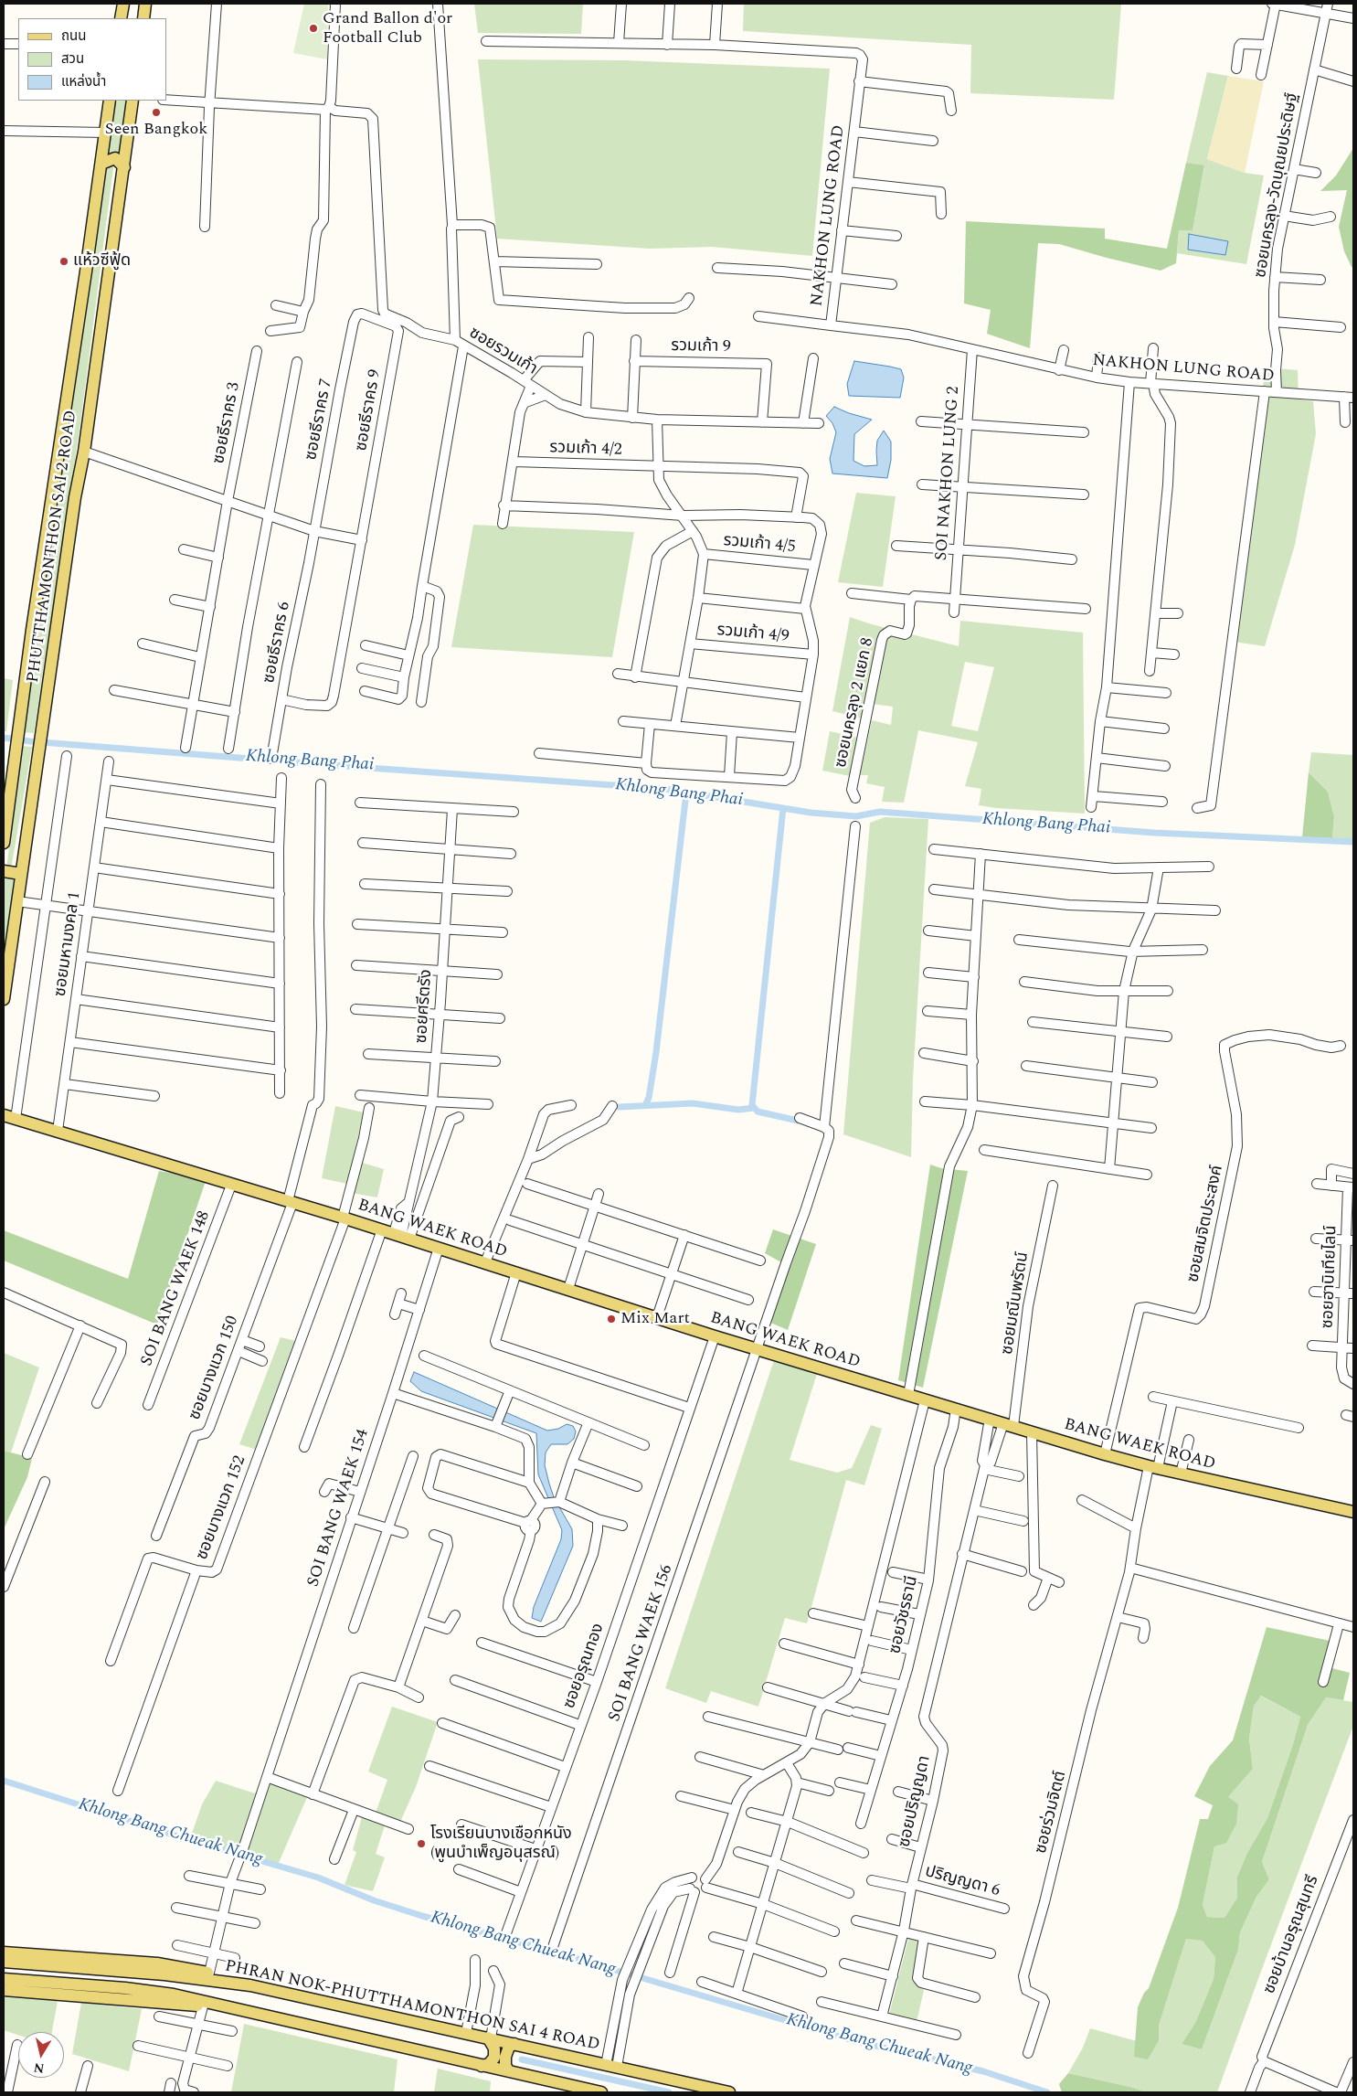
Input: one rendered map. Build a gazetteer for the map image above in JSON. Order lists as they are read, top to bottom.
{
  "streets": {
    "main road": ["PHUTTHAMONTHON SAI 2 ROAD", "BANG WAEK ROAD", "PHRAN NOK-PHUTTHAMONTHON SAI 4 ROAD"],
    "street": [
      "ซอยนครลุง-วัดบุณยประดิษฐ์",
      "NAKHON LUNG ROAD",
      "รวมเก้า 9",
      "ซอยรวมเก้า",
      "ซอยธีราคร 9",
      "ซอยธีราคร 7",
      "ซอยธีราคร 3",
      "รวมเก้า 4/2",
      "SOI NAKHON LUNG 2",
      "รวมเก้า 4/5",
      "รวมเก้า 4/9",
      "ซอยธีราคร 6",
      "ซอยนครลุง 2 แยก 8",
      "ซอยมหามงคล 1",
      "ซอยศรีตรัง",
      "ซอยสมจิตประสงค์",
      "ซอยฮาบิเทียไลน์",
      "SOI BANG WAEK 148",
      "ซอยมณีนพรัตน์",
      "ซอยบางแวก 150",
      "ซอยบางแวก 152",
      "SOI BANG WAEK 154",
      "ซอยวัชรธานี",
      "SOI BANG WAEK 156",
      "ซอยอรุณทอง",
      "ซอยปริญญดา",
      "ซอยร่วมจิตต์",
      "ปริญญดา 6",
      "ซอยบ้านอรุณสุนทรี"
    ]
  },
  "crossings": [
    ["ซอยนครลุง-วัดบุณยประดิษฐ์", "NAKHON LUNG ROAD"],
    ["NAKHON LUNG ROAD", "SOI NAKHON LUNG 2"],
    ["รวมเก้า 9", "ซอยรวมเก้า"],
    ["ซอยธีราคร 9", "ซอยธีราคร 7"],
    ["ซอยธีราคร 7", "ซอยธีราคร 6"],
    ["ซอยมหามงคล 1", "BANG WAEK ROAD"],
    ["ซอยศรีตรัง", "BANG WAEK ROAD"],
    ["ซอยสมจิตประสงค์", "BANG WAEK ROAD"],
    ["BANG WAEK ROAD", "SOI BANG WAEK 148"],
    ["BANG WAEK ROAD", "ซอยมณีนพรัตน์"],
    ["BANG WAEK ROAD", "ซอยบางแวก 150"],
    ["BANG WAEK ROAD", "ซอยบางแวก 152"],
    ["BANG WAEK ROAD", "SOI BANG WAEK 154"],
    ["BANG WAEK ROAD", "ซอยวัชรธานี"],
    ["BANG WAEK ROAD", "SOI BANG WAEK 156"],
    ["BANG WAEK ROAD", "ซอยอรุณทอง"],
    ["BANG WAEK ROAD", "ซอยปริญญดา"],
    ["BANG WAEK ROAD", "ซอยร่วมจิตต์"],
    ["ซอยมณีนพรัตน์", "ซอยปริญญดา"],
    ["ซอยปริญญดา", "ปริญญดา 6"]
  ],
  "water": ["Khlong Bang Phai", "Khlong Bang Chueak Nang"],
  "places": [
    "Grand Ballon d'or Football Club",
    "Seen Bangkok",
    "แห้วซีฟู้ด",
    "Mix Mart",
    "โรงเรียนบางเชือกหนัง (พูนบำเพ็ญอนุสรณ์)"
  ],
  "legend": ["ถนน", "สวน", "แหล่งน้ำ"],
  "north": "bottom"
}
